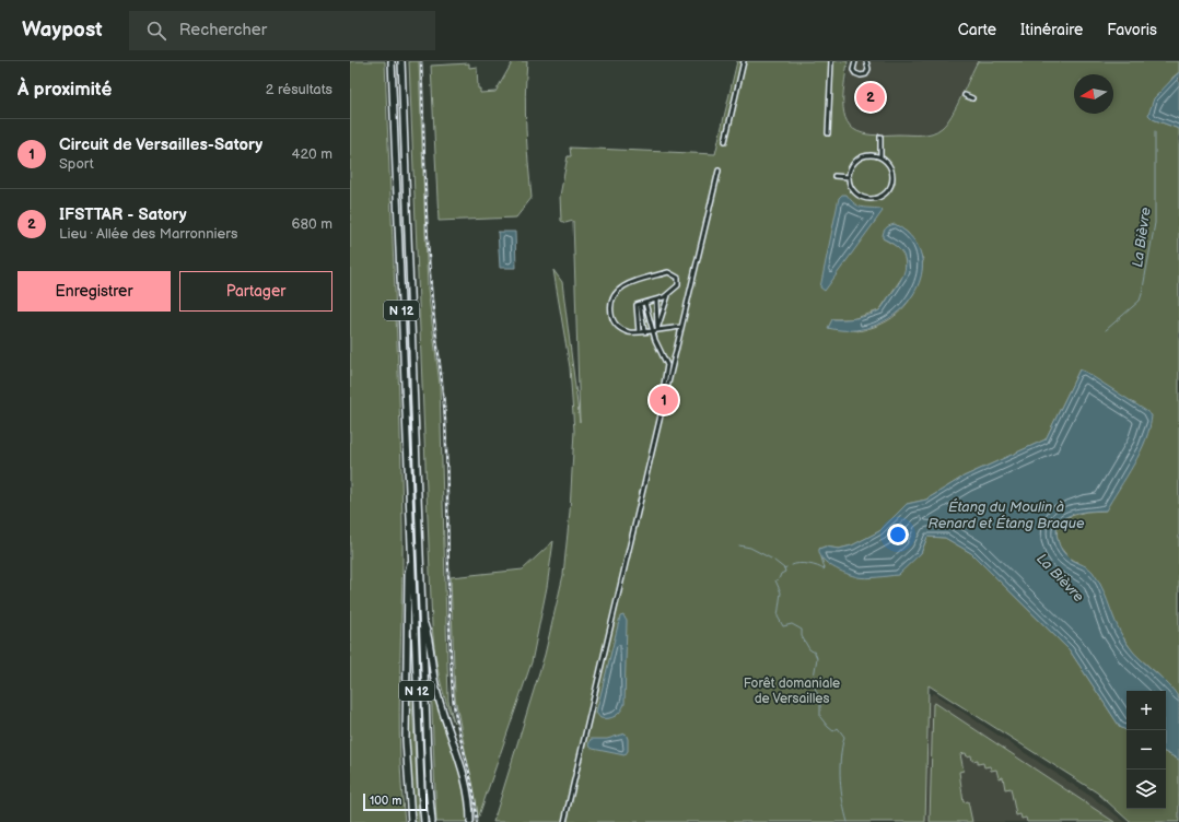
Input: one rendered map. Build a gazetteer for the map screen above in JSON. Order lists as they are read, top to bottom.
{
  "streets": {
    "highway": ["N 12"]
  },
  "water": ["La Bièvre", "Étang du Moulin à Renard et Étang Braque"],
  "parks": ["Forêt domaniale de Versailles"],
  "scale_bar": "100 m",
  "north": "left",
  "page": {
    "header": "Waypost",
    "search": "Rechercher",
    "nav": ["Carte", "Itinéraire", "Favoris"],
    "heading": ["À proximité", "2 résultats"],
    "pins": ["2", "1"],
    "list": [
      {
        "mark": "1",
        "name": "Circuit de Versailles-Satory",
        "note": "Sport",
        "value": "420 m"
      },
      {
        "mark": "2",
        "name": "IFSTTAR - Satory",
        "note": "Lieu · Allée des Marronniers",
        "value": "680 m"
      }
    ],
    "buttons": ["Enregistrer", "Partager"],
    "map_buttons": ["+", "−"],
    "scale": "100 m"
  }
}
